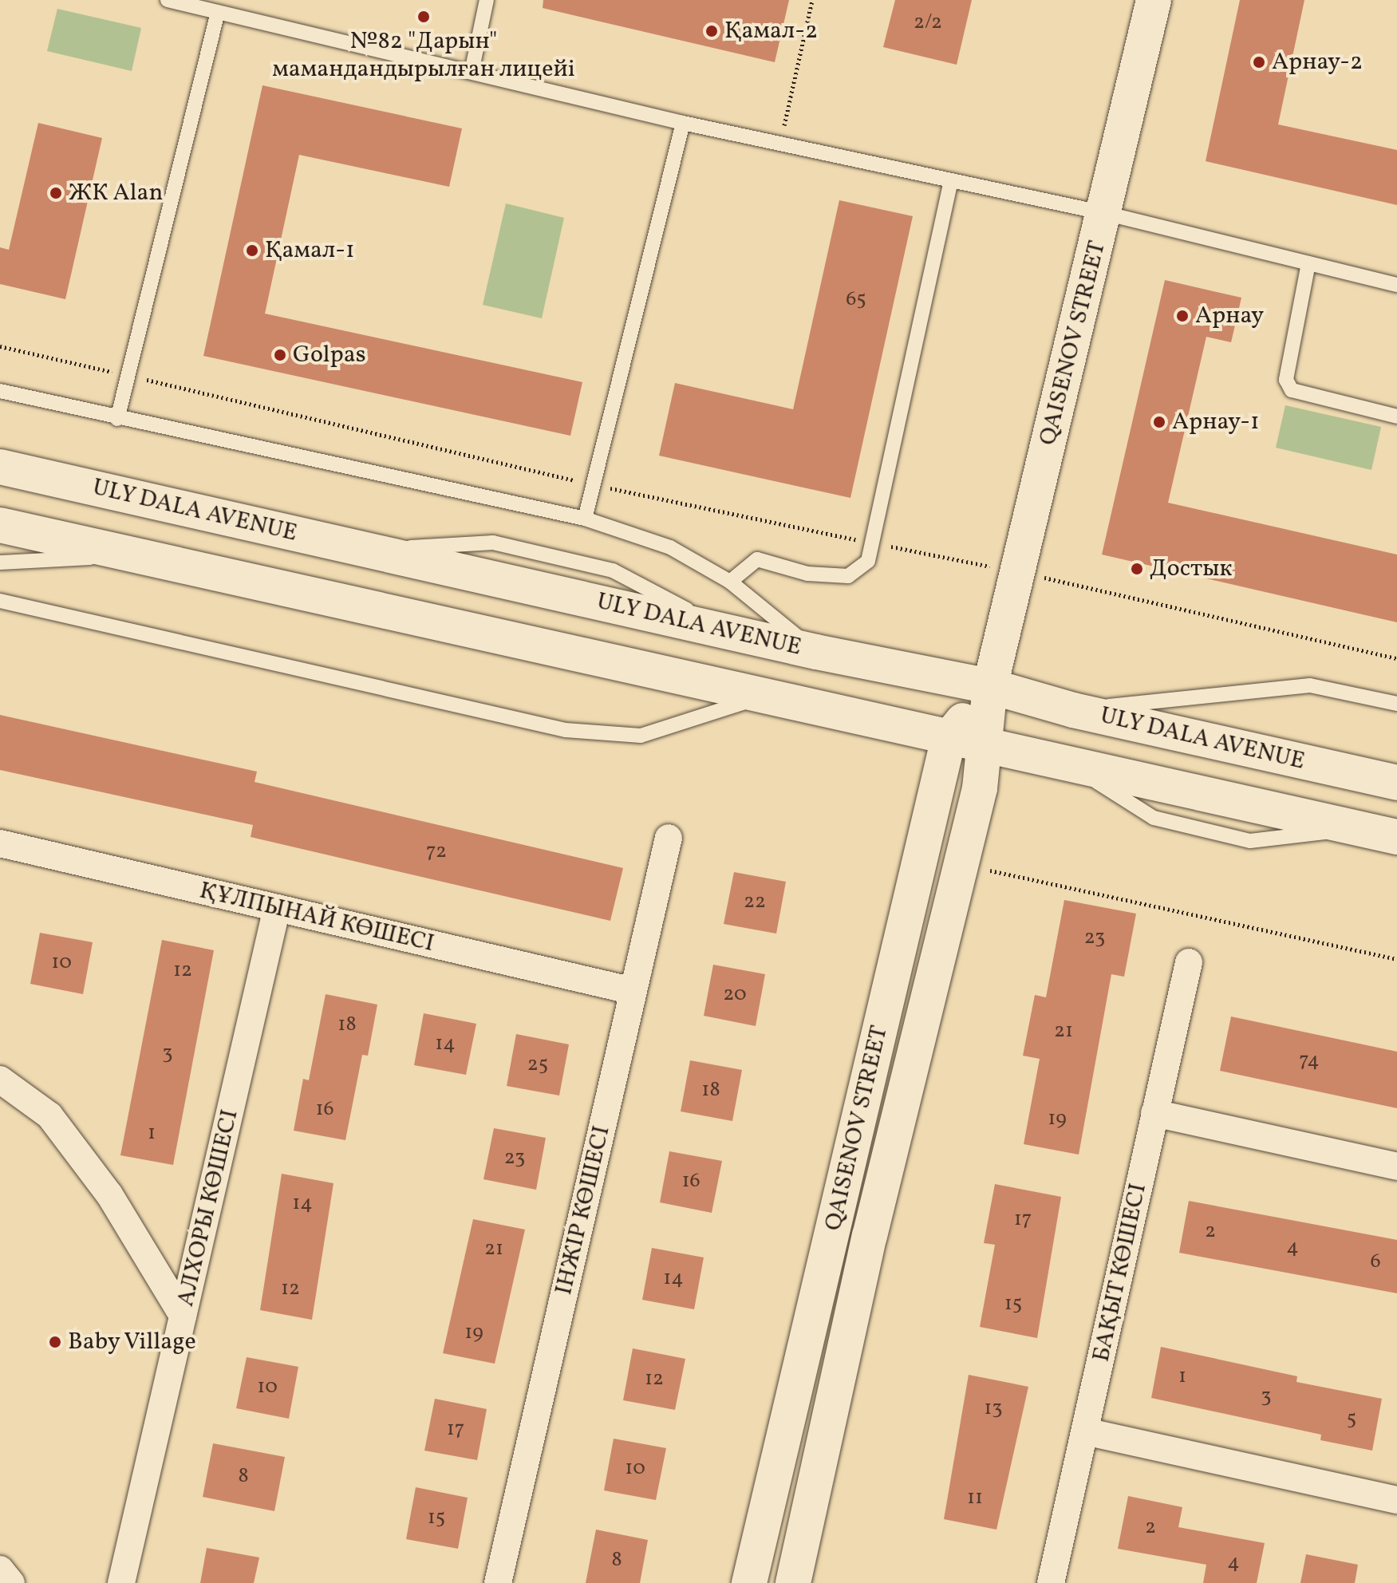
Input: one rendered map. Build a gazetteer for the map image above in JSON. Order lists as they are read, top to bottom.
{
  "streets": {
    "main road": ["QAISENOV STREET", "ULY DALA AVENUE"],
    "street": [
      "ҚҰЛПЫНАЙ КӨШЕСІ",
      "АЛХОРЫ КӨШЕСІ",
      "ІНЖІР КӨШЕСІ",
      "БАҚЫТ КӨШЕСІ"
    ]
  },
  "crossings": [
    ["QAISENOV STREET", "ULY DALA AVENUE"],
    ["ҚҰЛПЫНАЙ КӨШЕСІ", "АЛХОРЫ КӨШЕСІ"],
    ["ҚҰЛПЫНАЙ КӨШЕСІ", "ІНЖІР КӨШЕСІ"]
  ],
  "places": [
    "№82 \"Дарын\" мамандандырылған лицейі",
    "Қамал-2",
    "Арнау-2",
    "ЖК Alan",
    "Қамал-1",
    "Арнау",
    "Golpas",
    "Арнау-1",
    "Достык",
    "Baby Village"
  ],
  "house_numbers": [
    "2/2",
    "65",
    "72",
    "22",
    "23",
    "10",
    "12",
    "20",
    "18",
    "21",
    "14",
    "3",
    "74",
    "25",
    "18",
    "16",
    "19",
    "1",
    "23",
    "16",
    "14",
    "17",
    "2",
    "4",
    "21",
    "6",
    "14",
    "12",
    "15",
    "19",
    "1",
    "12",
    "10",
    "3",
    "13",
    "5",
    "17",
    "10",
    "8",
    "11",
    "15",
    "2",
    "8",
    "4"
  ]
}
